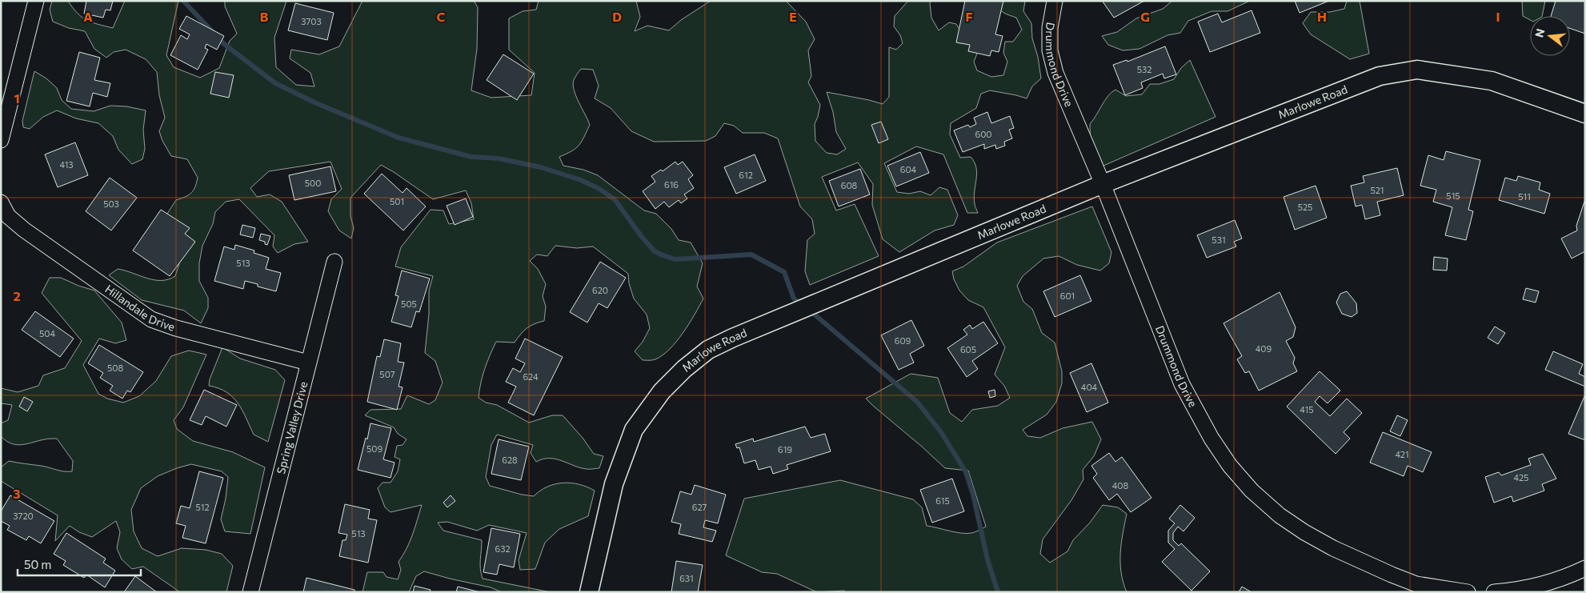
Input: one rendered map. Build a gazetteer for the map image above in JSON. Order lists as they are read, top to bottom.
{
  "streets": {
    "street": [
      "Drummond Drive",
      "Marlowe Road",
      "Hillandale Drive",
      "Spring Valley Drive"
    ]
  },
  "crossings": [
    ["Drummond Drive", "Marlowe Road"],
    ["Hillandale Drive", "Spring Valley Drive"]
  ],
  "house_numbers": [
    "3703",
    "532",
    "600",
    "413",
    "604",
    "612",
    "500",
    "616",
    "608",
    "521",
    "515",
    "511",
    "501",
    "503",
    "525",
    "531",
    "513",
    "620",
    "601",
    "505",
    "504",
    "609",
    "409",
    "605",
    "508",
    "507",
    "624",
    "404",
    "415",
    "509",
    "619",
    "421",
    "628",
    "425",
    "408",
    "615",
    "512",
    "627",
    "3720",
    "513",
    "632",
    "631"
  ],
  "scale_bar": "50 m",
  "north": "left",
  "grid": {
    "columns": [
      "A",
      "B",
      "C",
      "D",
      "E",
      "F",
      "G",
      "H",
      "I"
    ],
    "rows": ["1", "2", "3"]
  }
}
